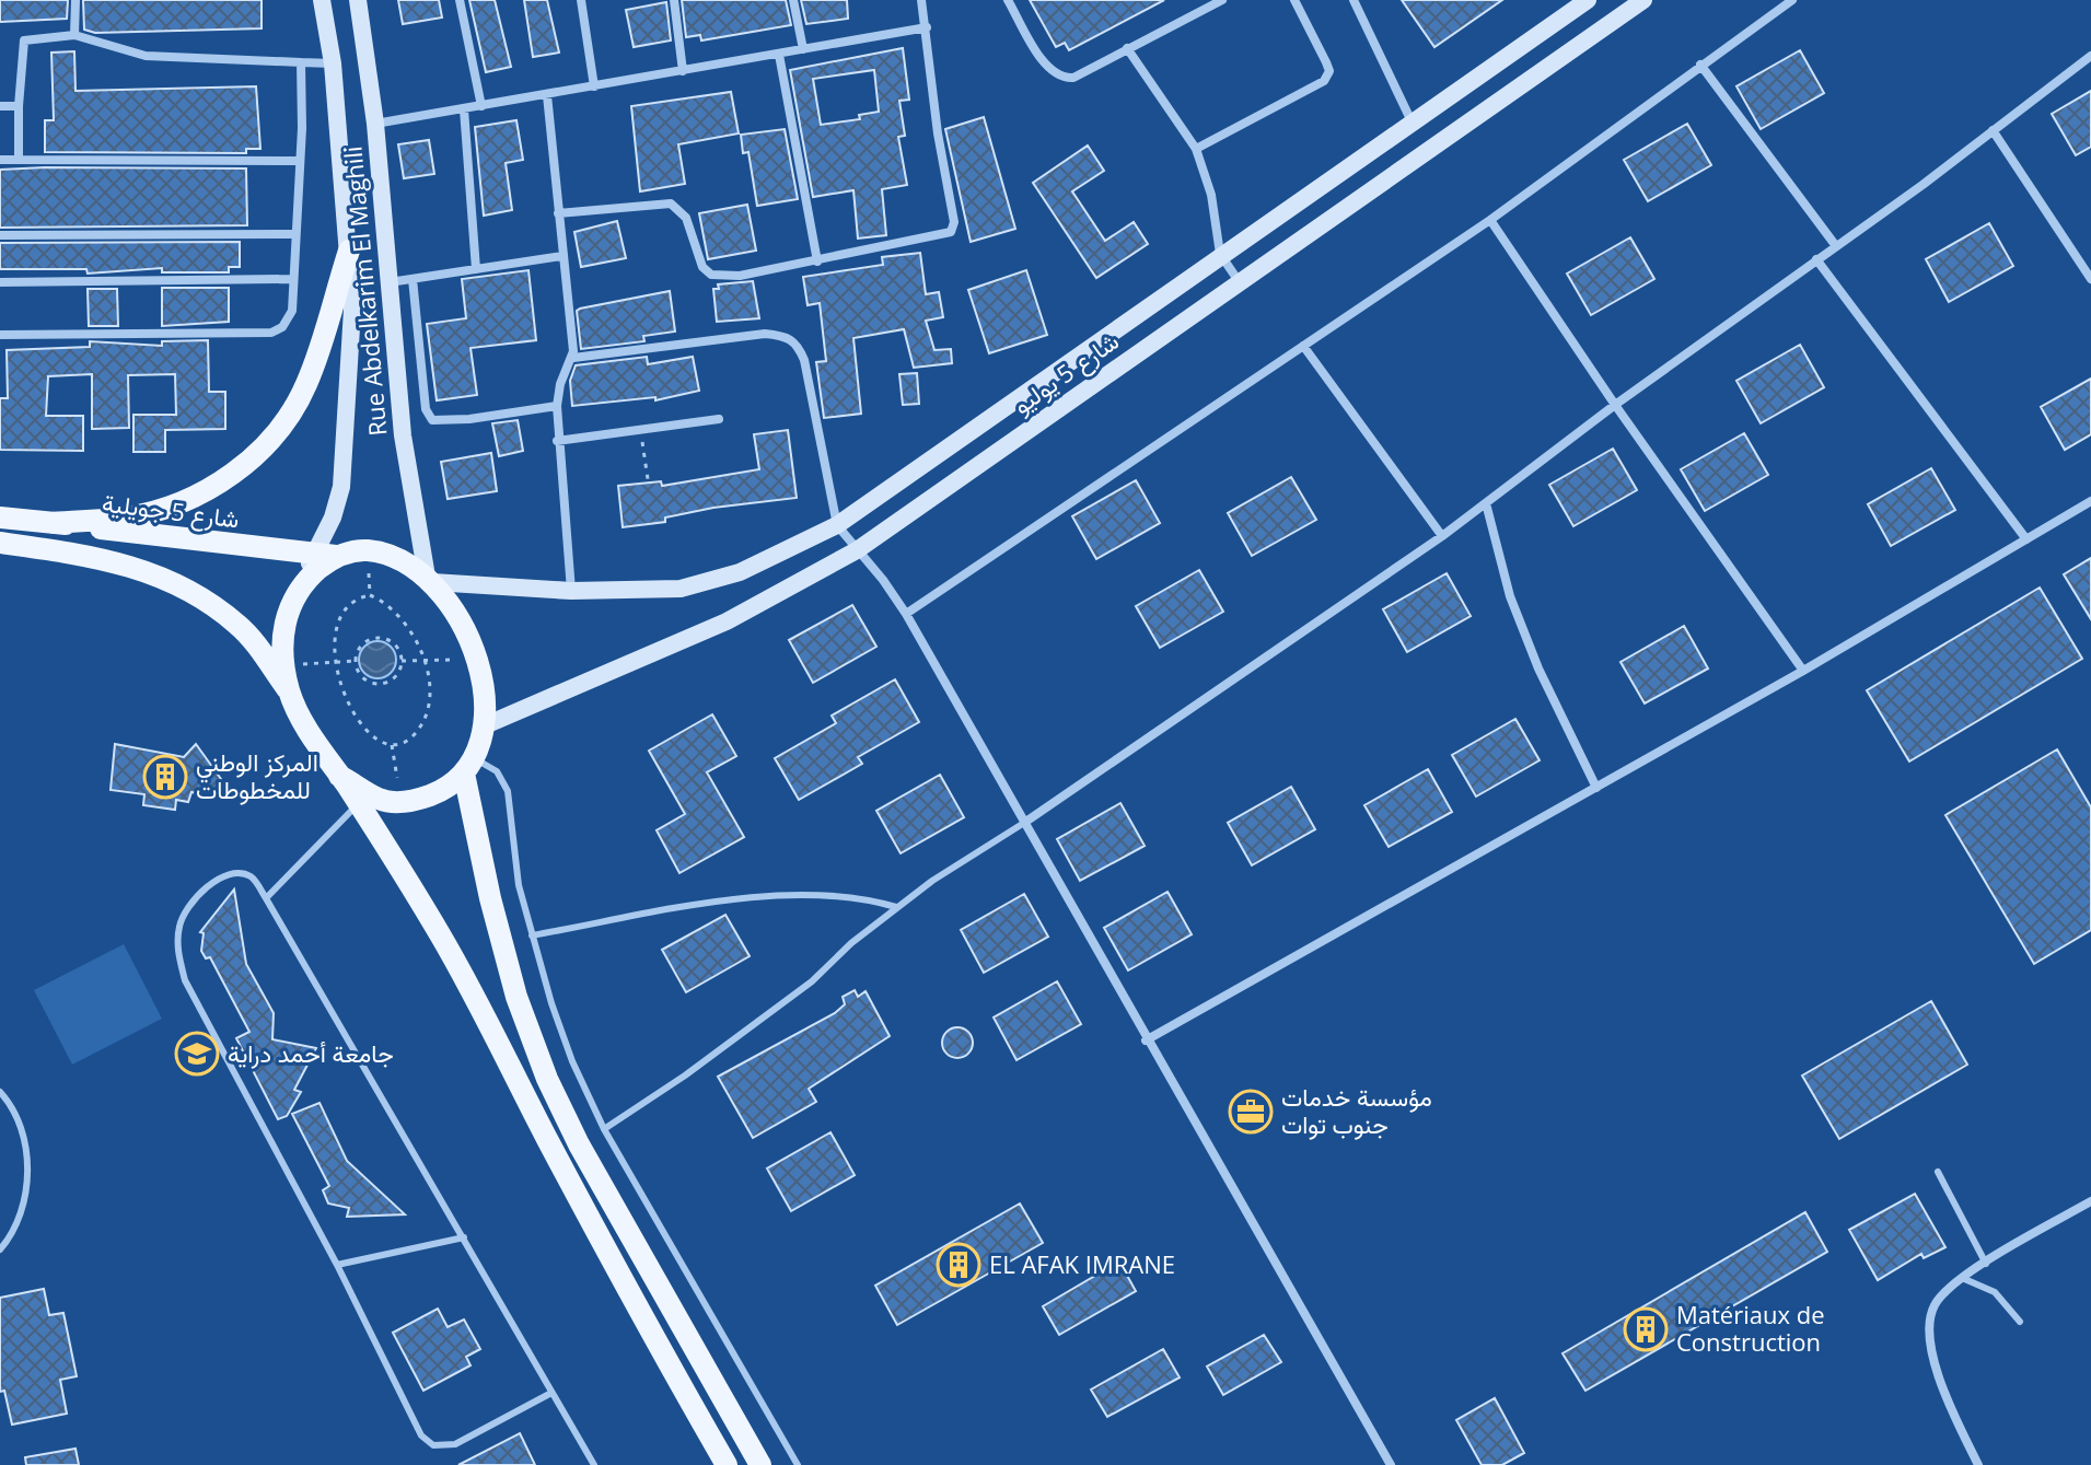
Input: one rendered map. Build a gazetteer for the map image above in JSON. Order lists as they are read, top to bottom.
{
  "streets": {
    "main road": ["Rue Abdelkarim El Maghili", "شارع 5 يوليو", "شارع 5 جويلية"]
  },
  "crossings": [
    ["Rue Abdelkarim El Maghili", "شارع 5 يوليو"],
    ["Rue Abdelkarim El Maghili", "شارع 5 جويلية"],
    ["شارع 5 يوليو", "شارع 5 جويلية"]
  ],
  "places": {
    "building": ["المركز الوطني للمخطوطات", "EL AFAK IMRANE", "Matériaux de Construction"],
    "school or university": ["جامعة أحمد دراية"],
    "office": ["مؤسسة خدمات جنوب توات"]
  }
}
